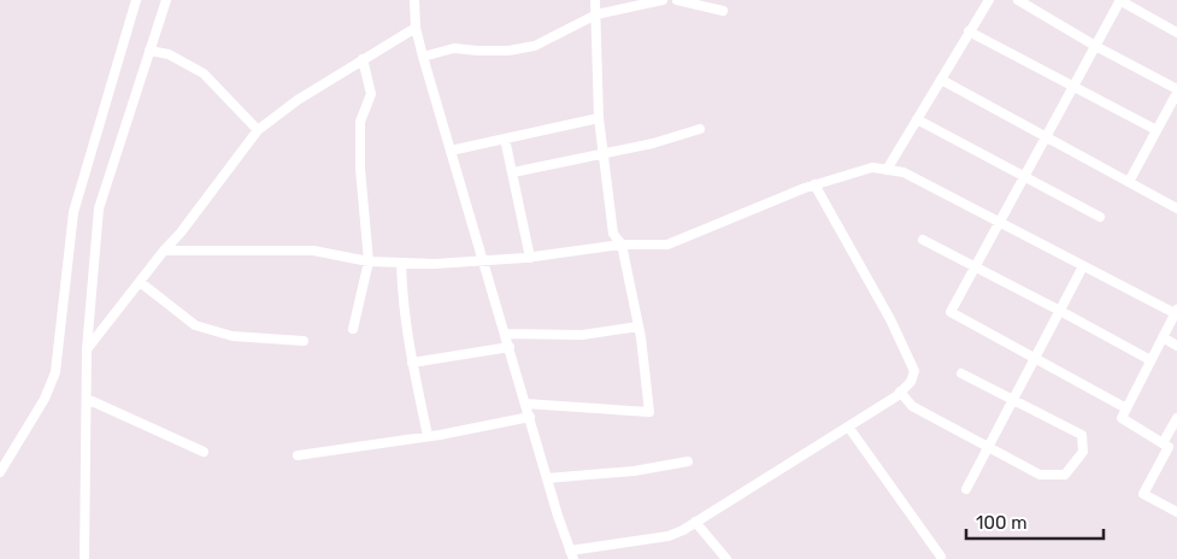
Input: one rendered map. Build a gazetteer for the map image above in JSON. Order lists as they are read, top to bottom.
{
  "scale_bar": "100 m"
}
